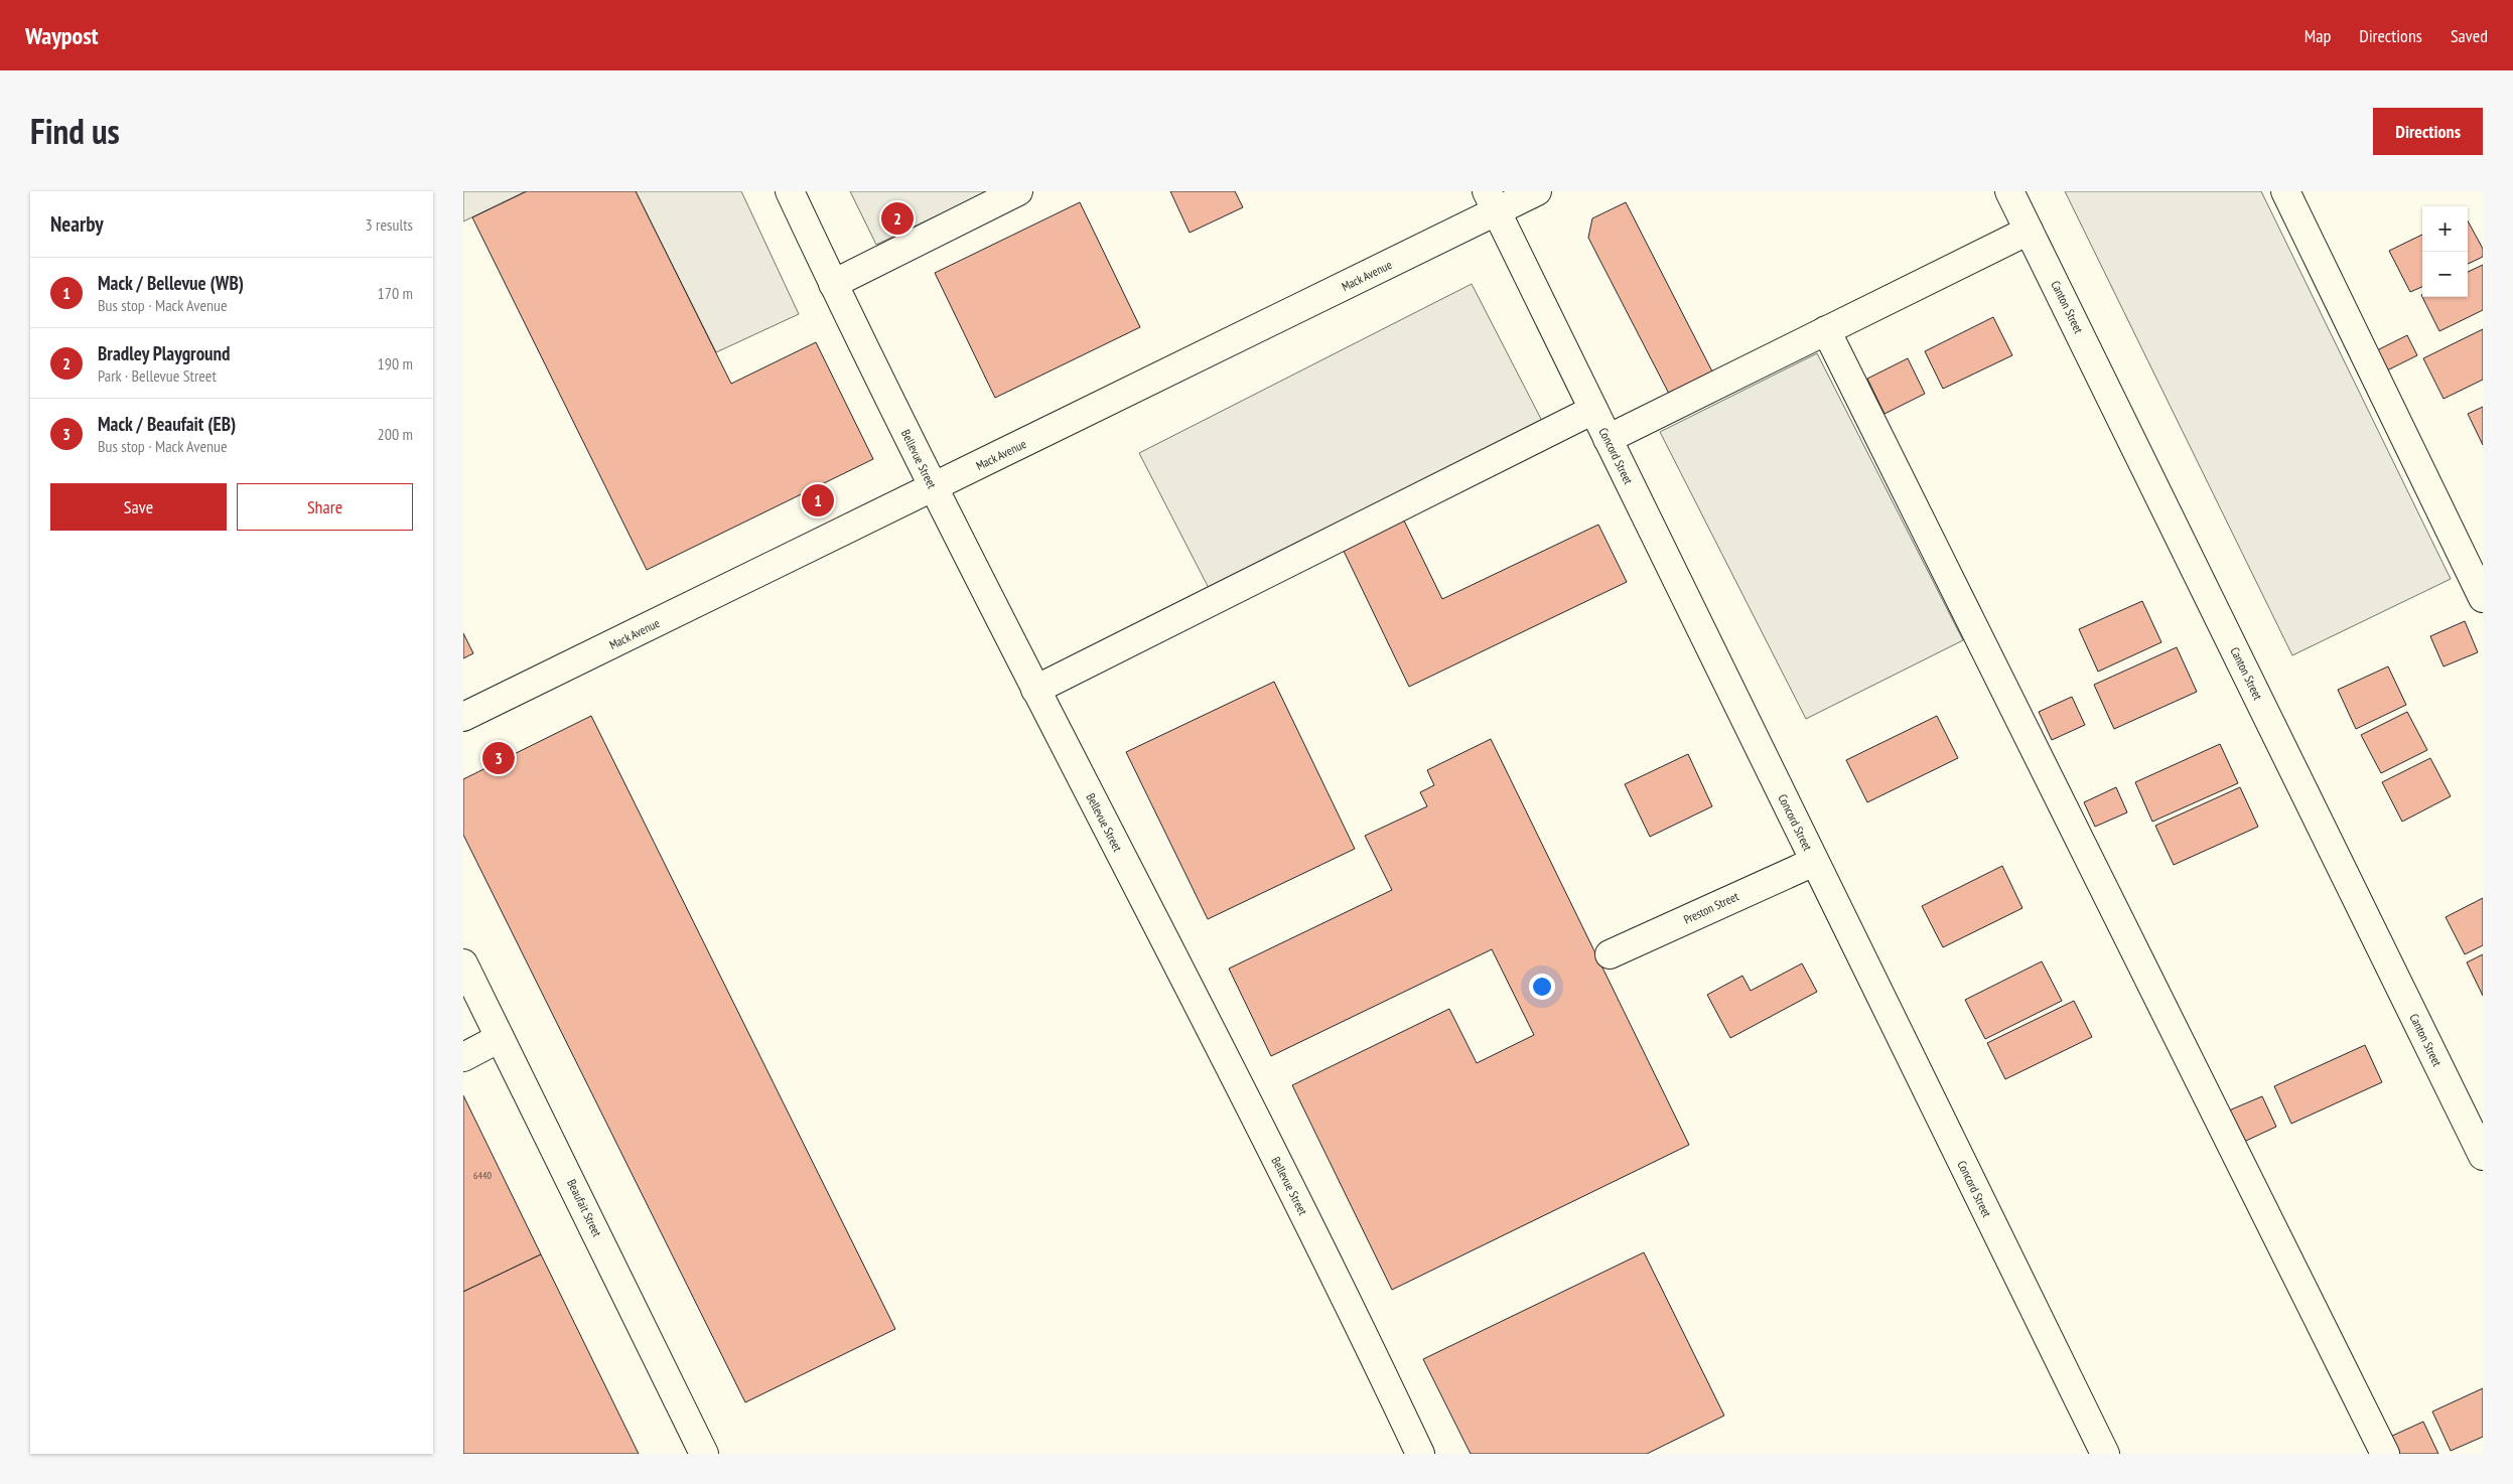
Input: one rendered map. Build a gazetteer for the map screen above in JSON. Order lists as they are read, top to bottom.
{
  "streets": {
    "street": [
      "Mack Avenue",
      "Canton Street",
      "Concord Street",
      "Bellevue Street",
      "Preston Street",
      "Beaufait Street"
    ]
  },
  "crossings": [
    ["Mack Avenue", "Concord Street"],
    ["Mack Avenue", "Bellevue Street"],
    ["Concord Street", "Preston Street"]
  ],
  "house_numbers": ["6440"],
  "page": {
    "header": "Waypost",
    "nav": ["Map", "Directions", "Saved"],
    "title": "Find us",
    "buttons": [
      "Directions",
      ["Save", "Share"]
    ],
    "heading": ["Nearby", "3 results"],
    "pins": ["2", "1", "3"],
    "map_buttons": ["+", "−"],
    "list": [
      {
        "mark": "1",
        "name": "Mack / Bellevue (WB)",
        "note": "Bus stop · Mack Avenue",
        "value": "170 m"
      },
      {
        "mark": "2",
        "name": "Bradley Playground",
        "note": "Park · Bellevue Street",
        "value": "190 m"
      },
      {
        "mark": "3",
        "name": "Mack / Beaufait (EB)",
        "note": "Bus stop · Mack Avenue",
        "value": "200 m"
      }
    ]
  }
}
